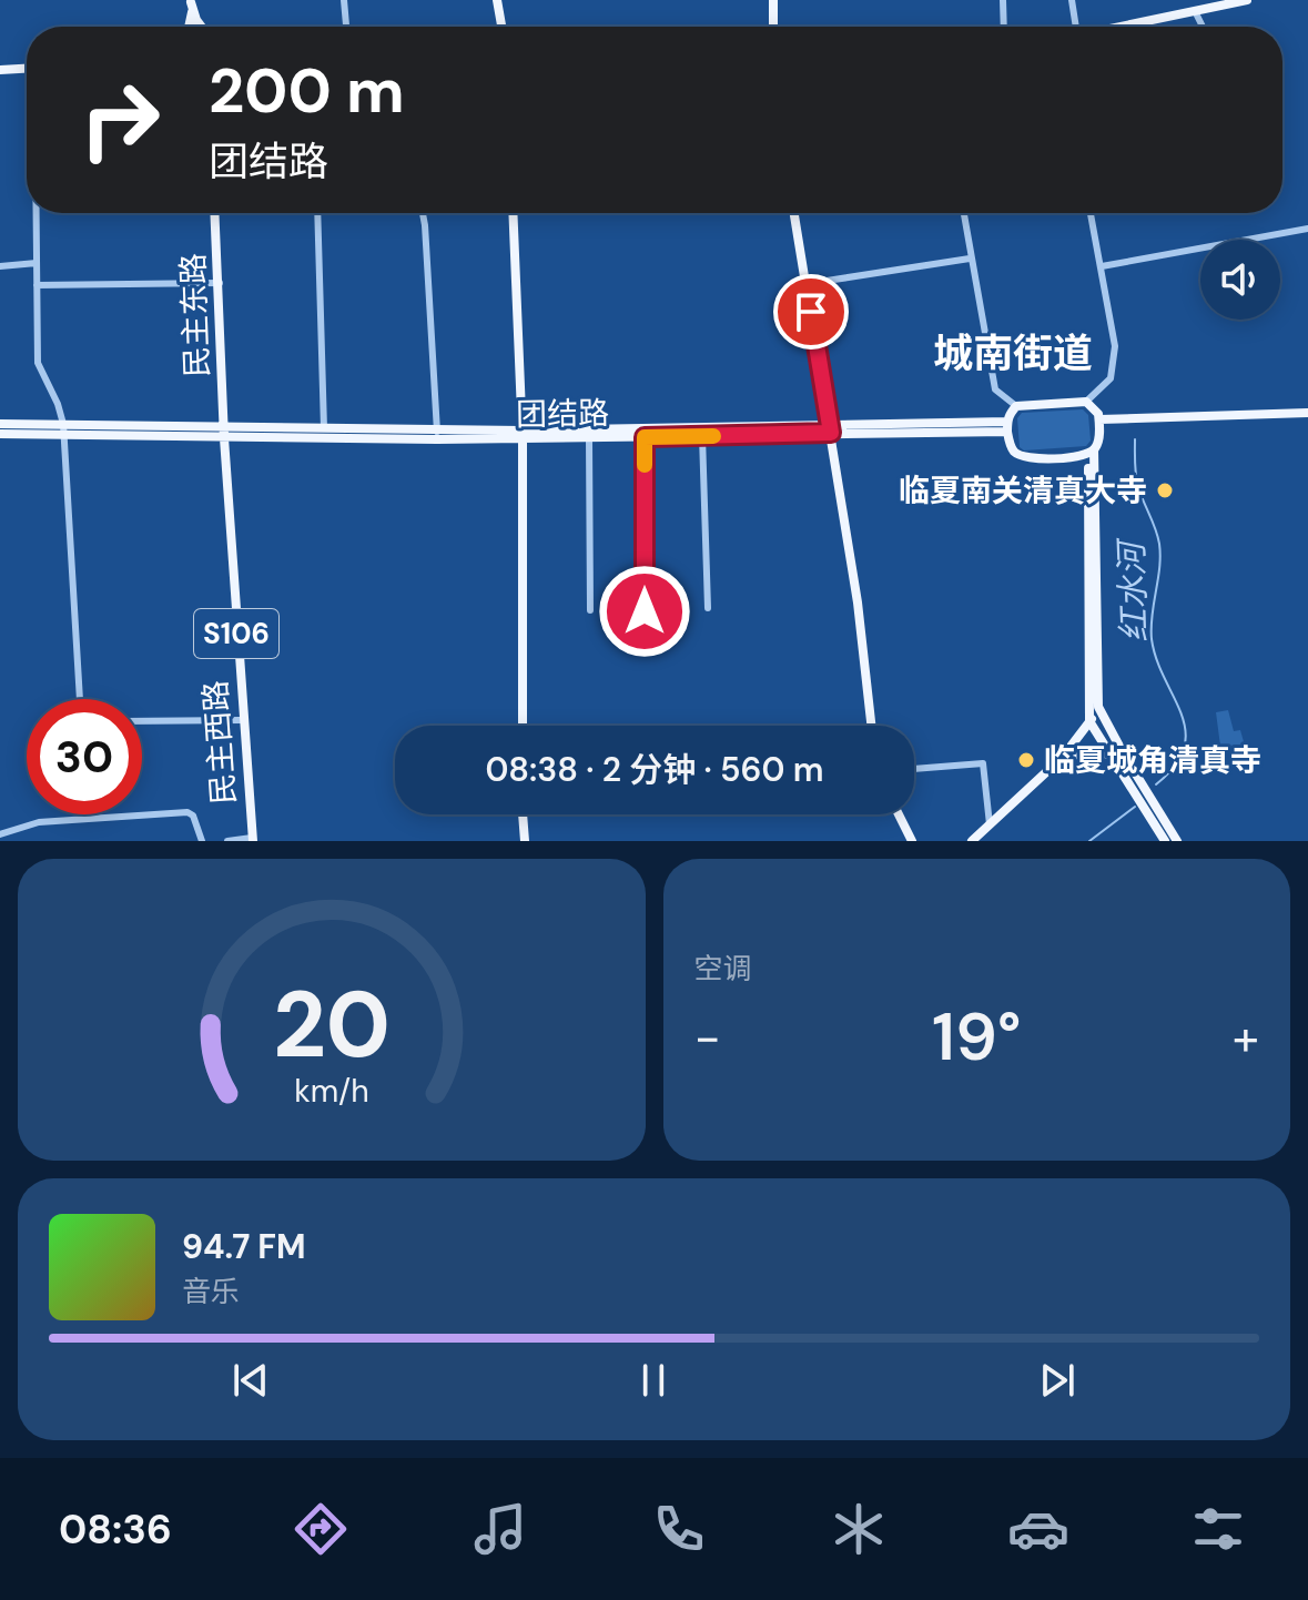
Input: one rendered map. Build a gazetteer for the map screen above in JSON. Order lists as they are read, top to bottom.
{
  "streets": {
    "main road": [
      "民主东路",
      "团结路",
      "S106",
      "民主西路"
    ]
  },
  "crossings": [
    ["民主东路", "团结路"],
    ["民主东路", "民主西路"],
    ["团结路", "民主西路"]
  ],
  "districts": ["城南街道"],
  "water": ["红水河"],
  "places": ["临夏南关清真大寺", "临夏城角清真寺"],
  "page": {
    "turn": ["200 m", "团结路"],
    "limit": "30",
    "trip": "08:38 · 2 分钟 · 560 m",
    "tile": "空调",
    "heat": ["−", "19°", "+"],
    "song": ["94.7 FM", "音乐"],
    "tabs": "08:36",
    "gauge": ["20", "km/h"]
  }
}
